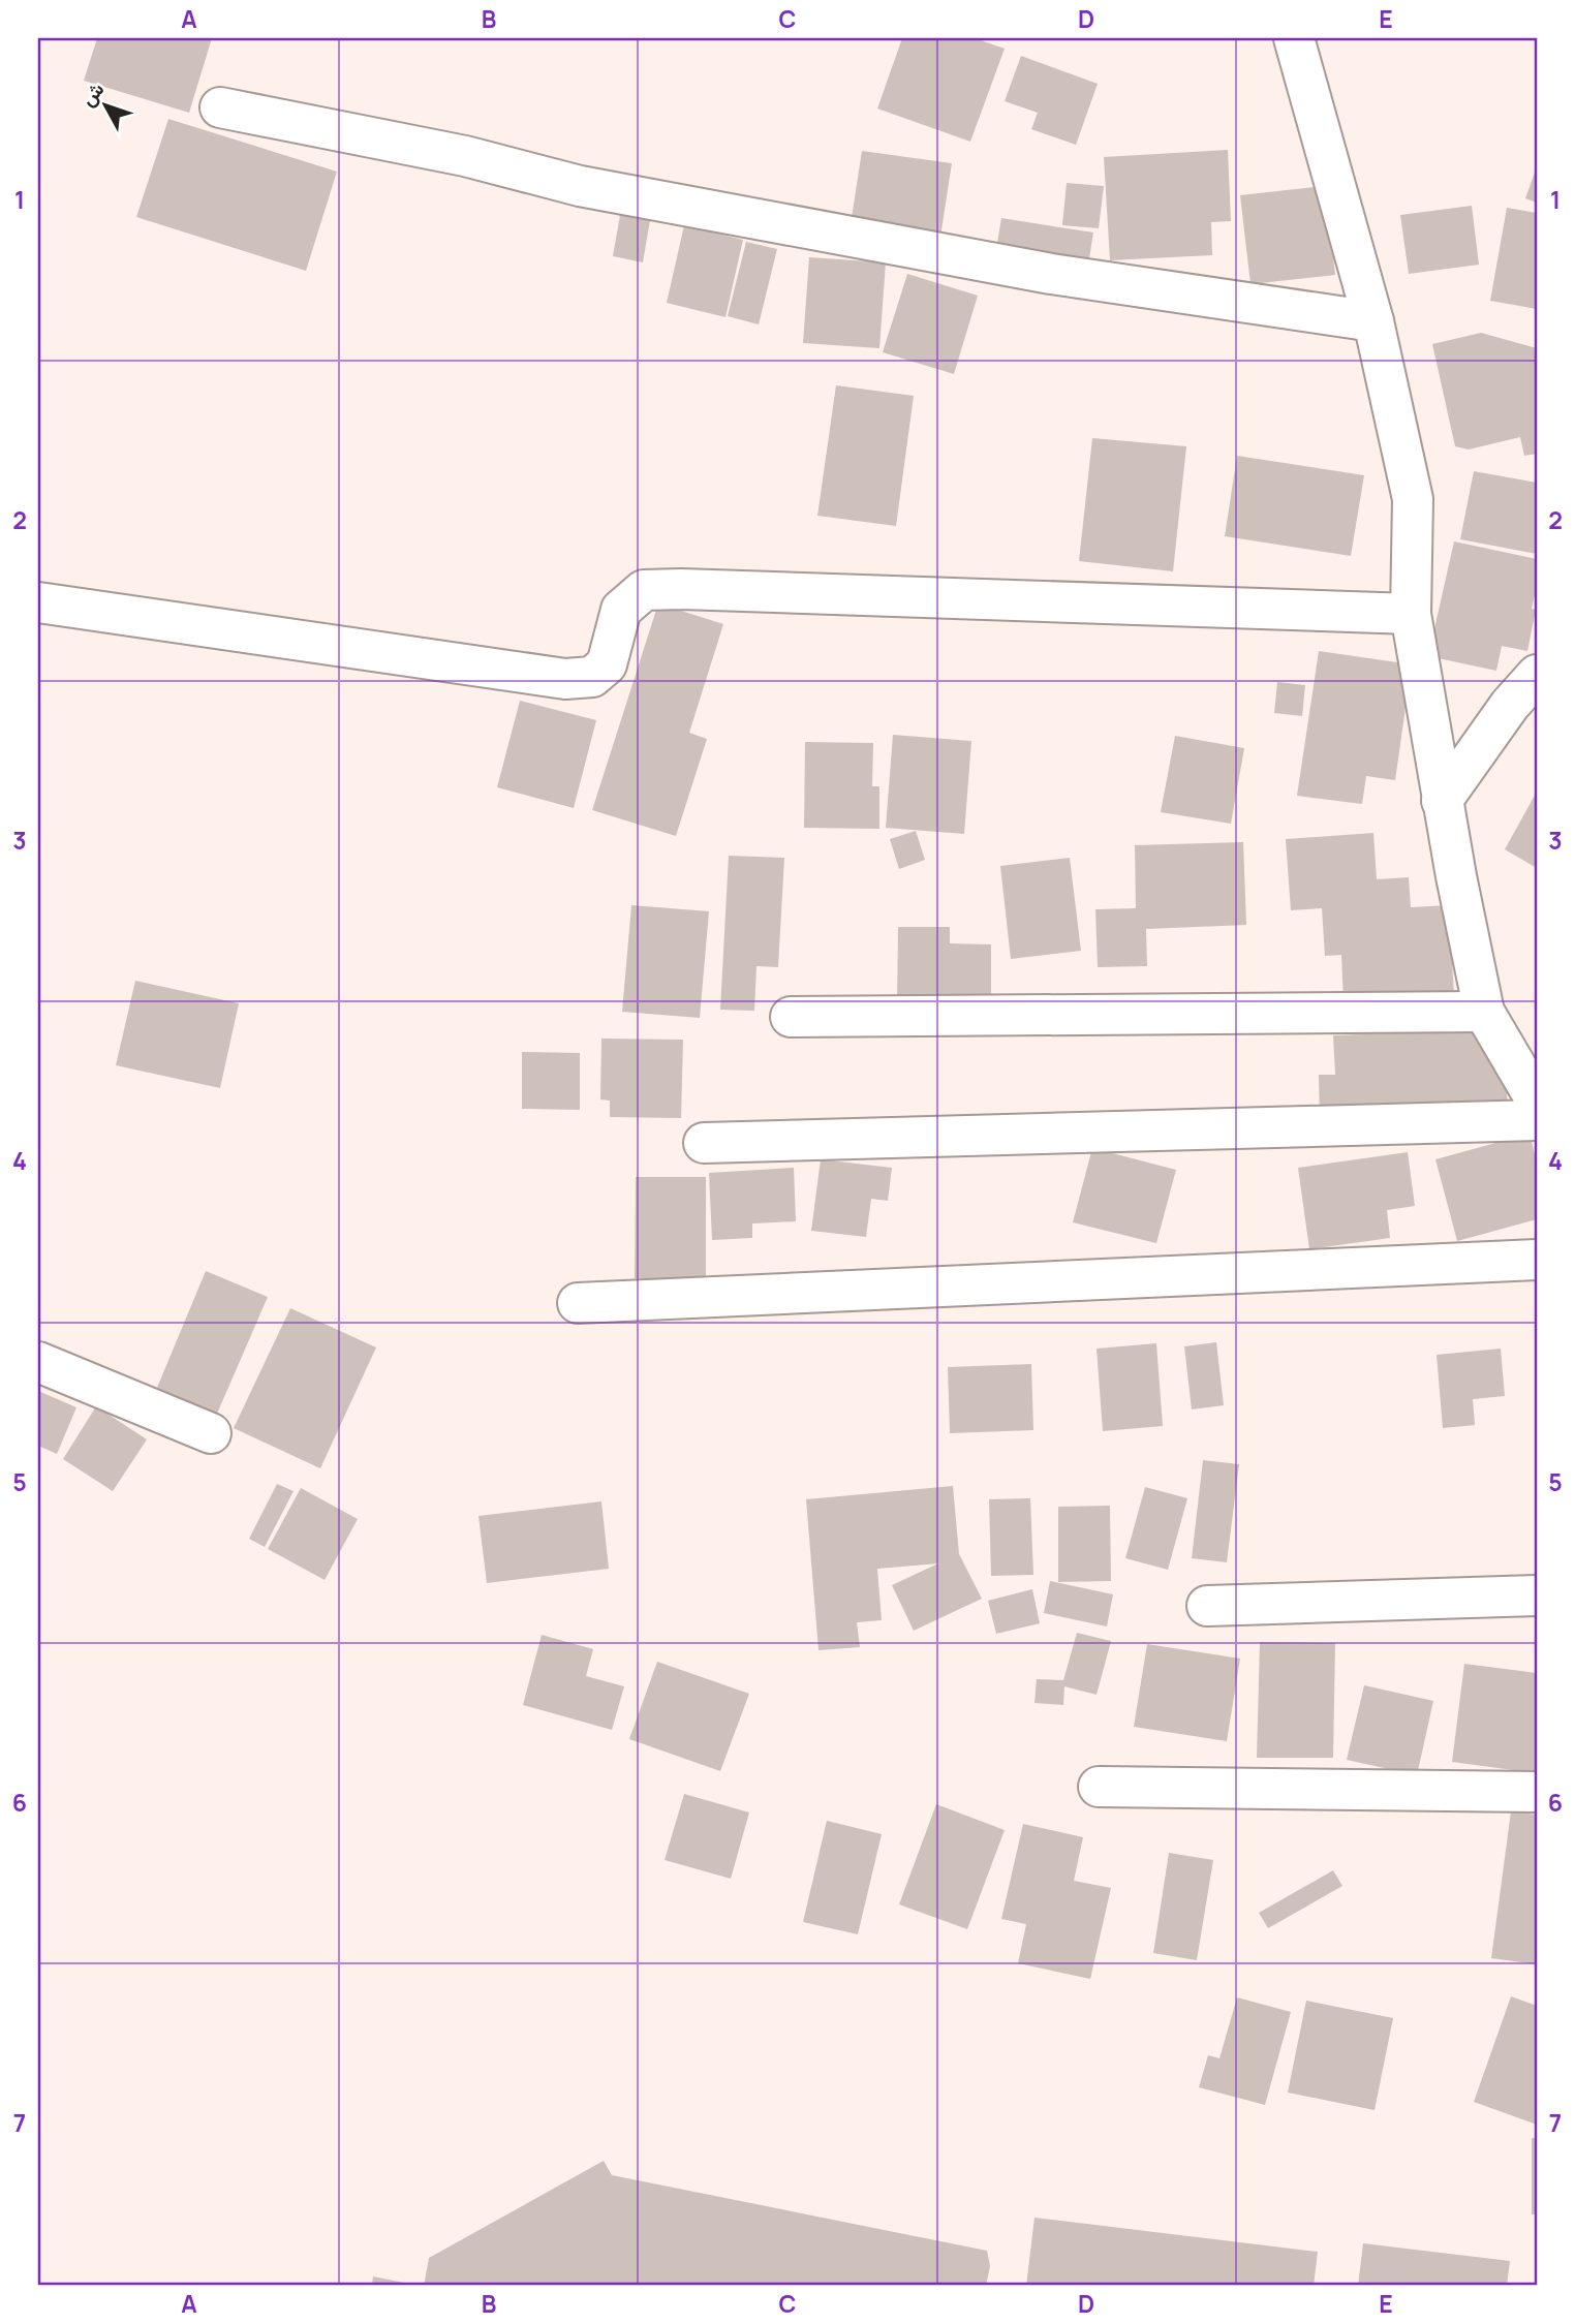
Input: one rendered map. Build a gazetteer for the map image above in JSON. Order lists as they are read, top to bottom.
{
  "north": "top left",
  "grid": {
    "columns": [
      "A",
      "B",
      "C",
      "D",
      "E"
    ],
    "rows": [
      "1",
      "2",
      "3",
      "4",
      "5",
      "6",
      "7"
    ]
  }
}
